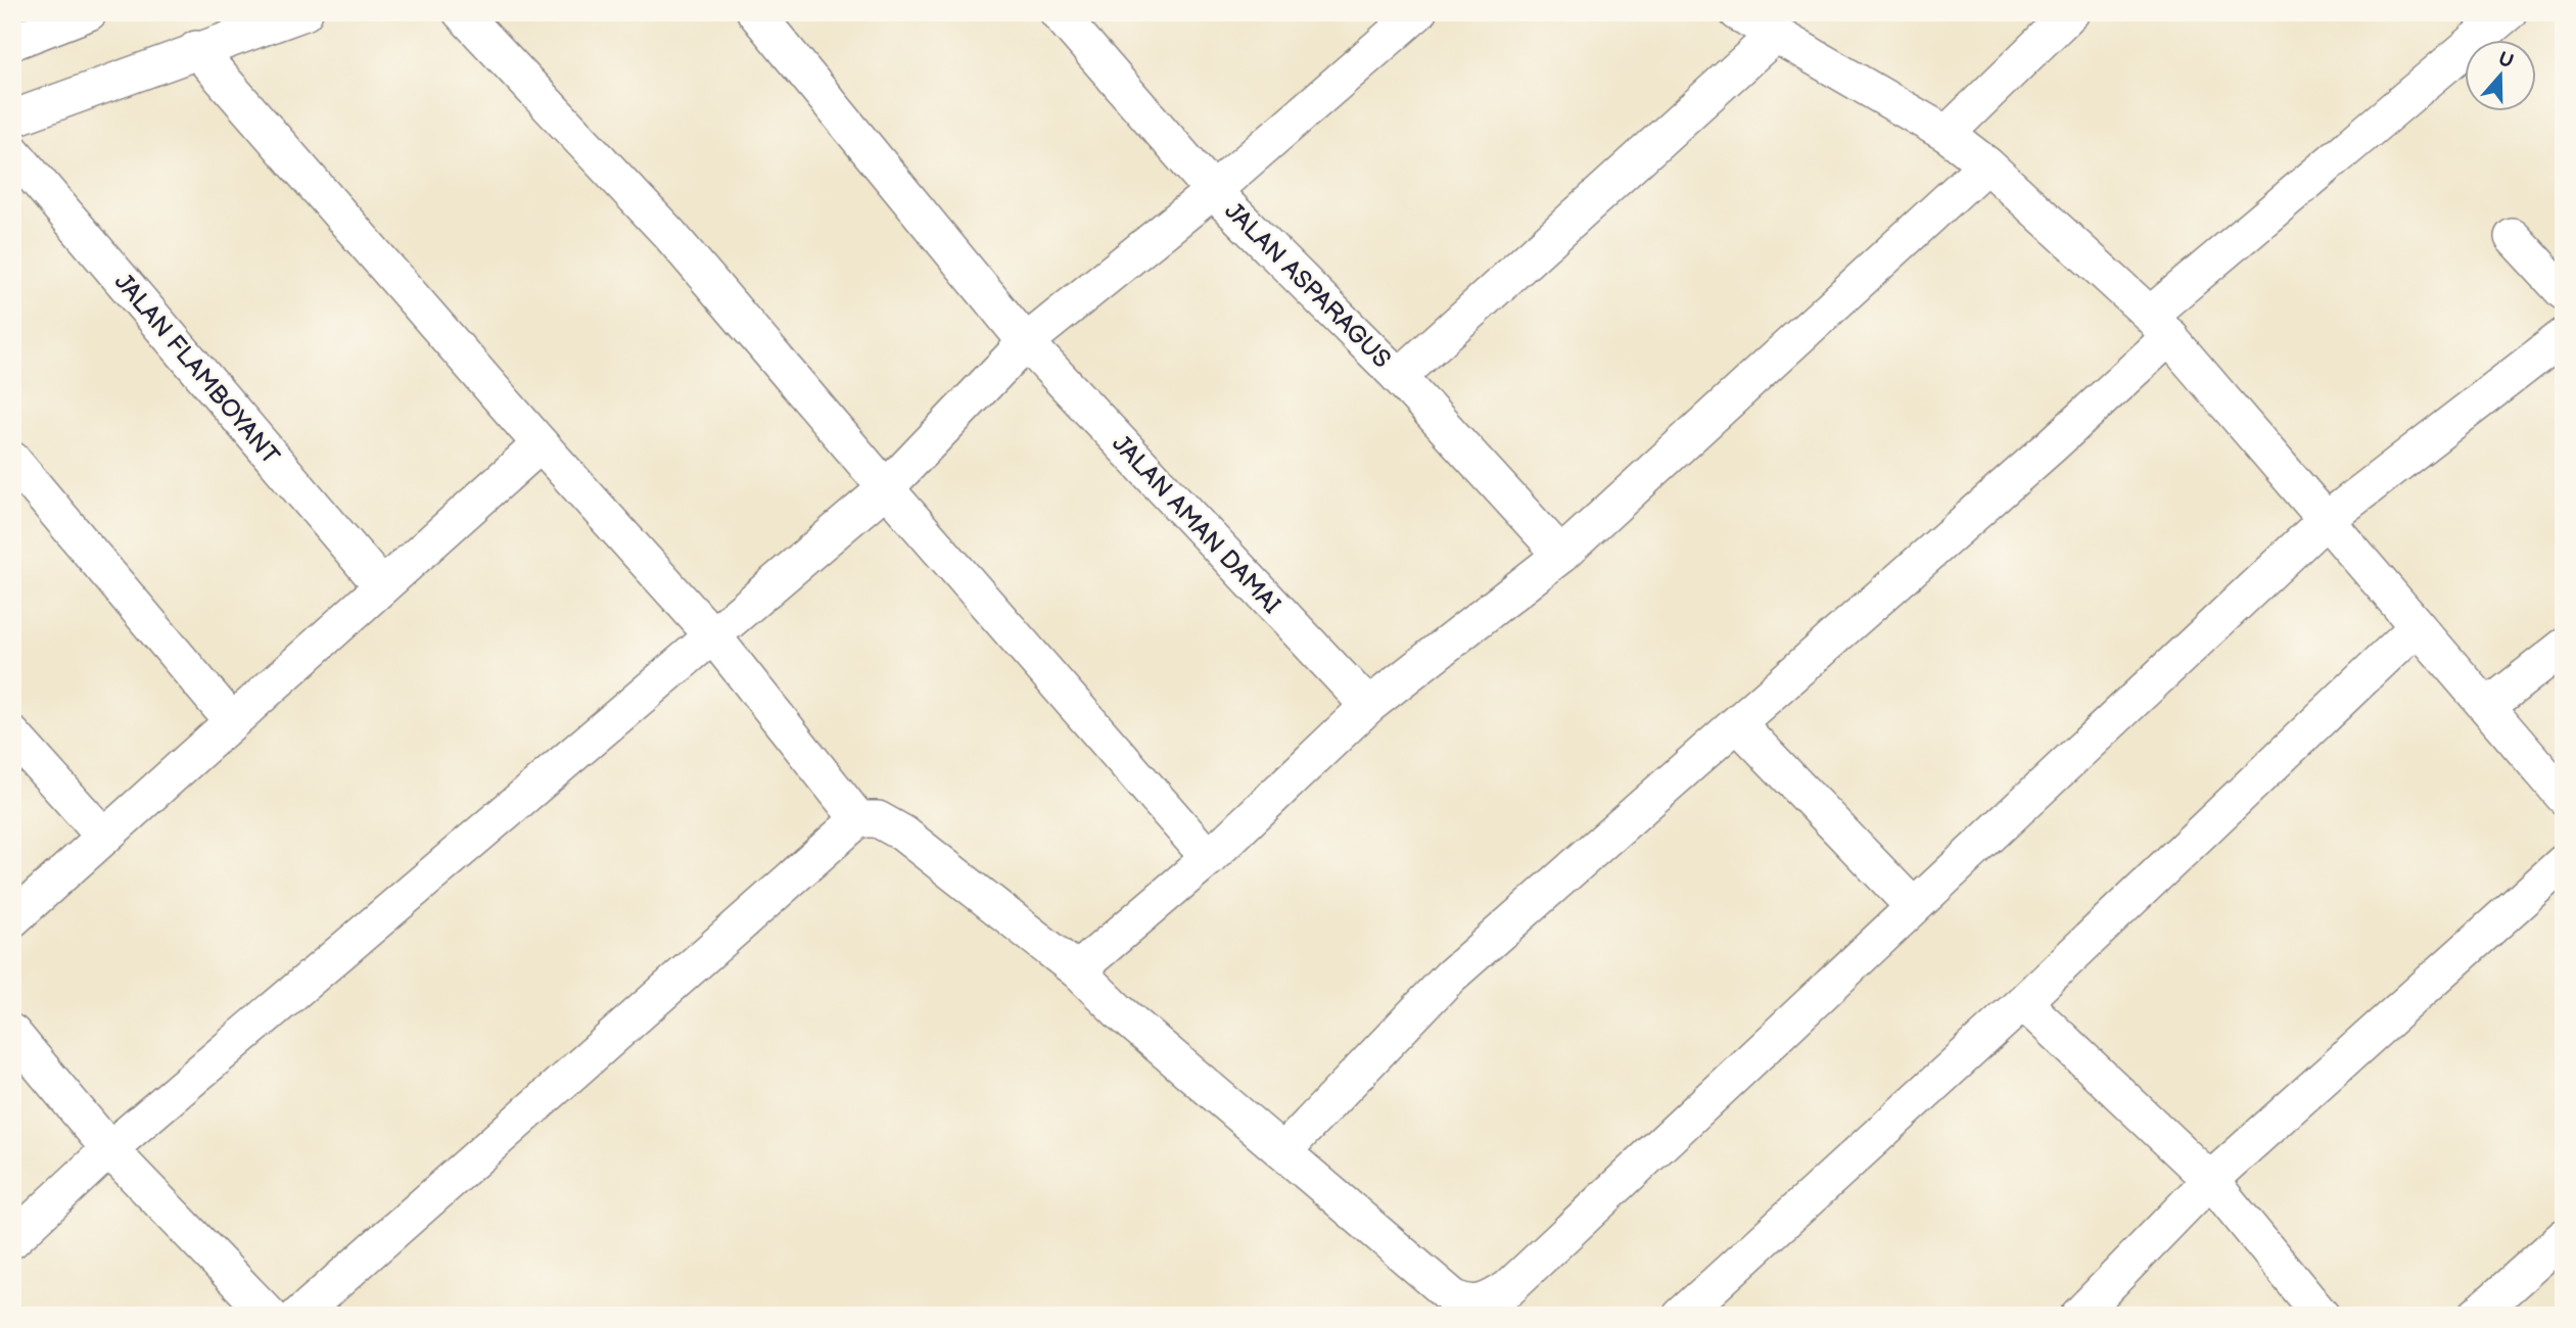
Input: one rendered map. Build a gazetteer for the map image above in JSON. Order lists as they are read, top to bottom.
{
  "streets": {
    "street": ["JALAN ASPARAGUS", "JALAN FLAMBOYANT", "JALAN AMAN DAMAI"]
  },
  "north": "top"
}
